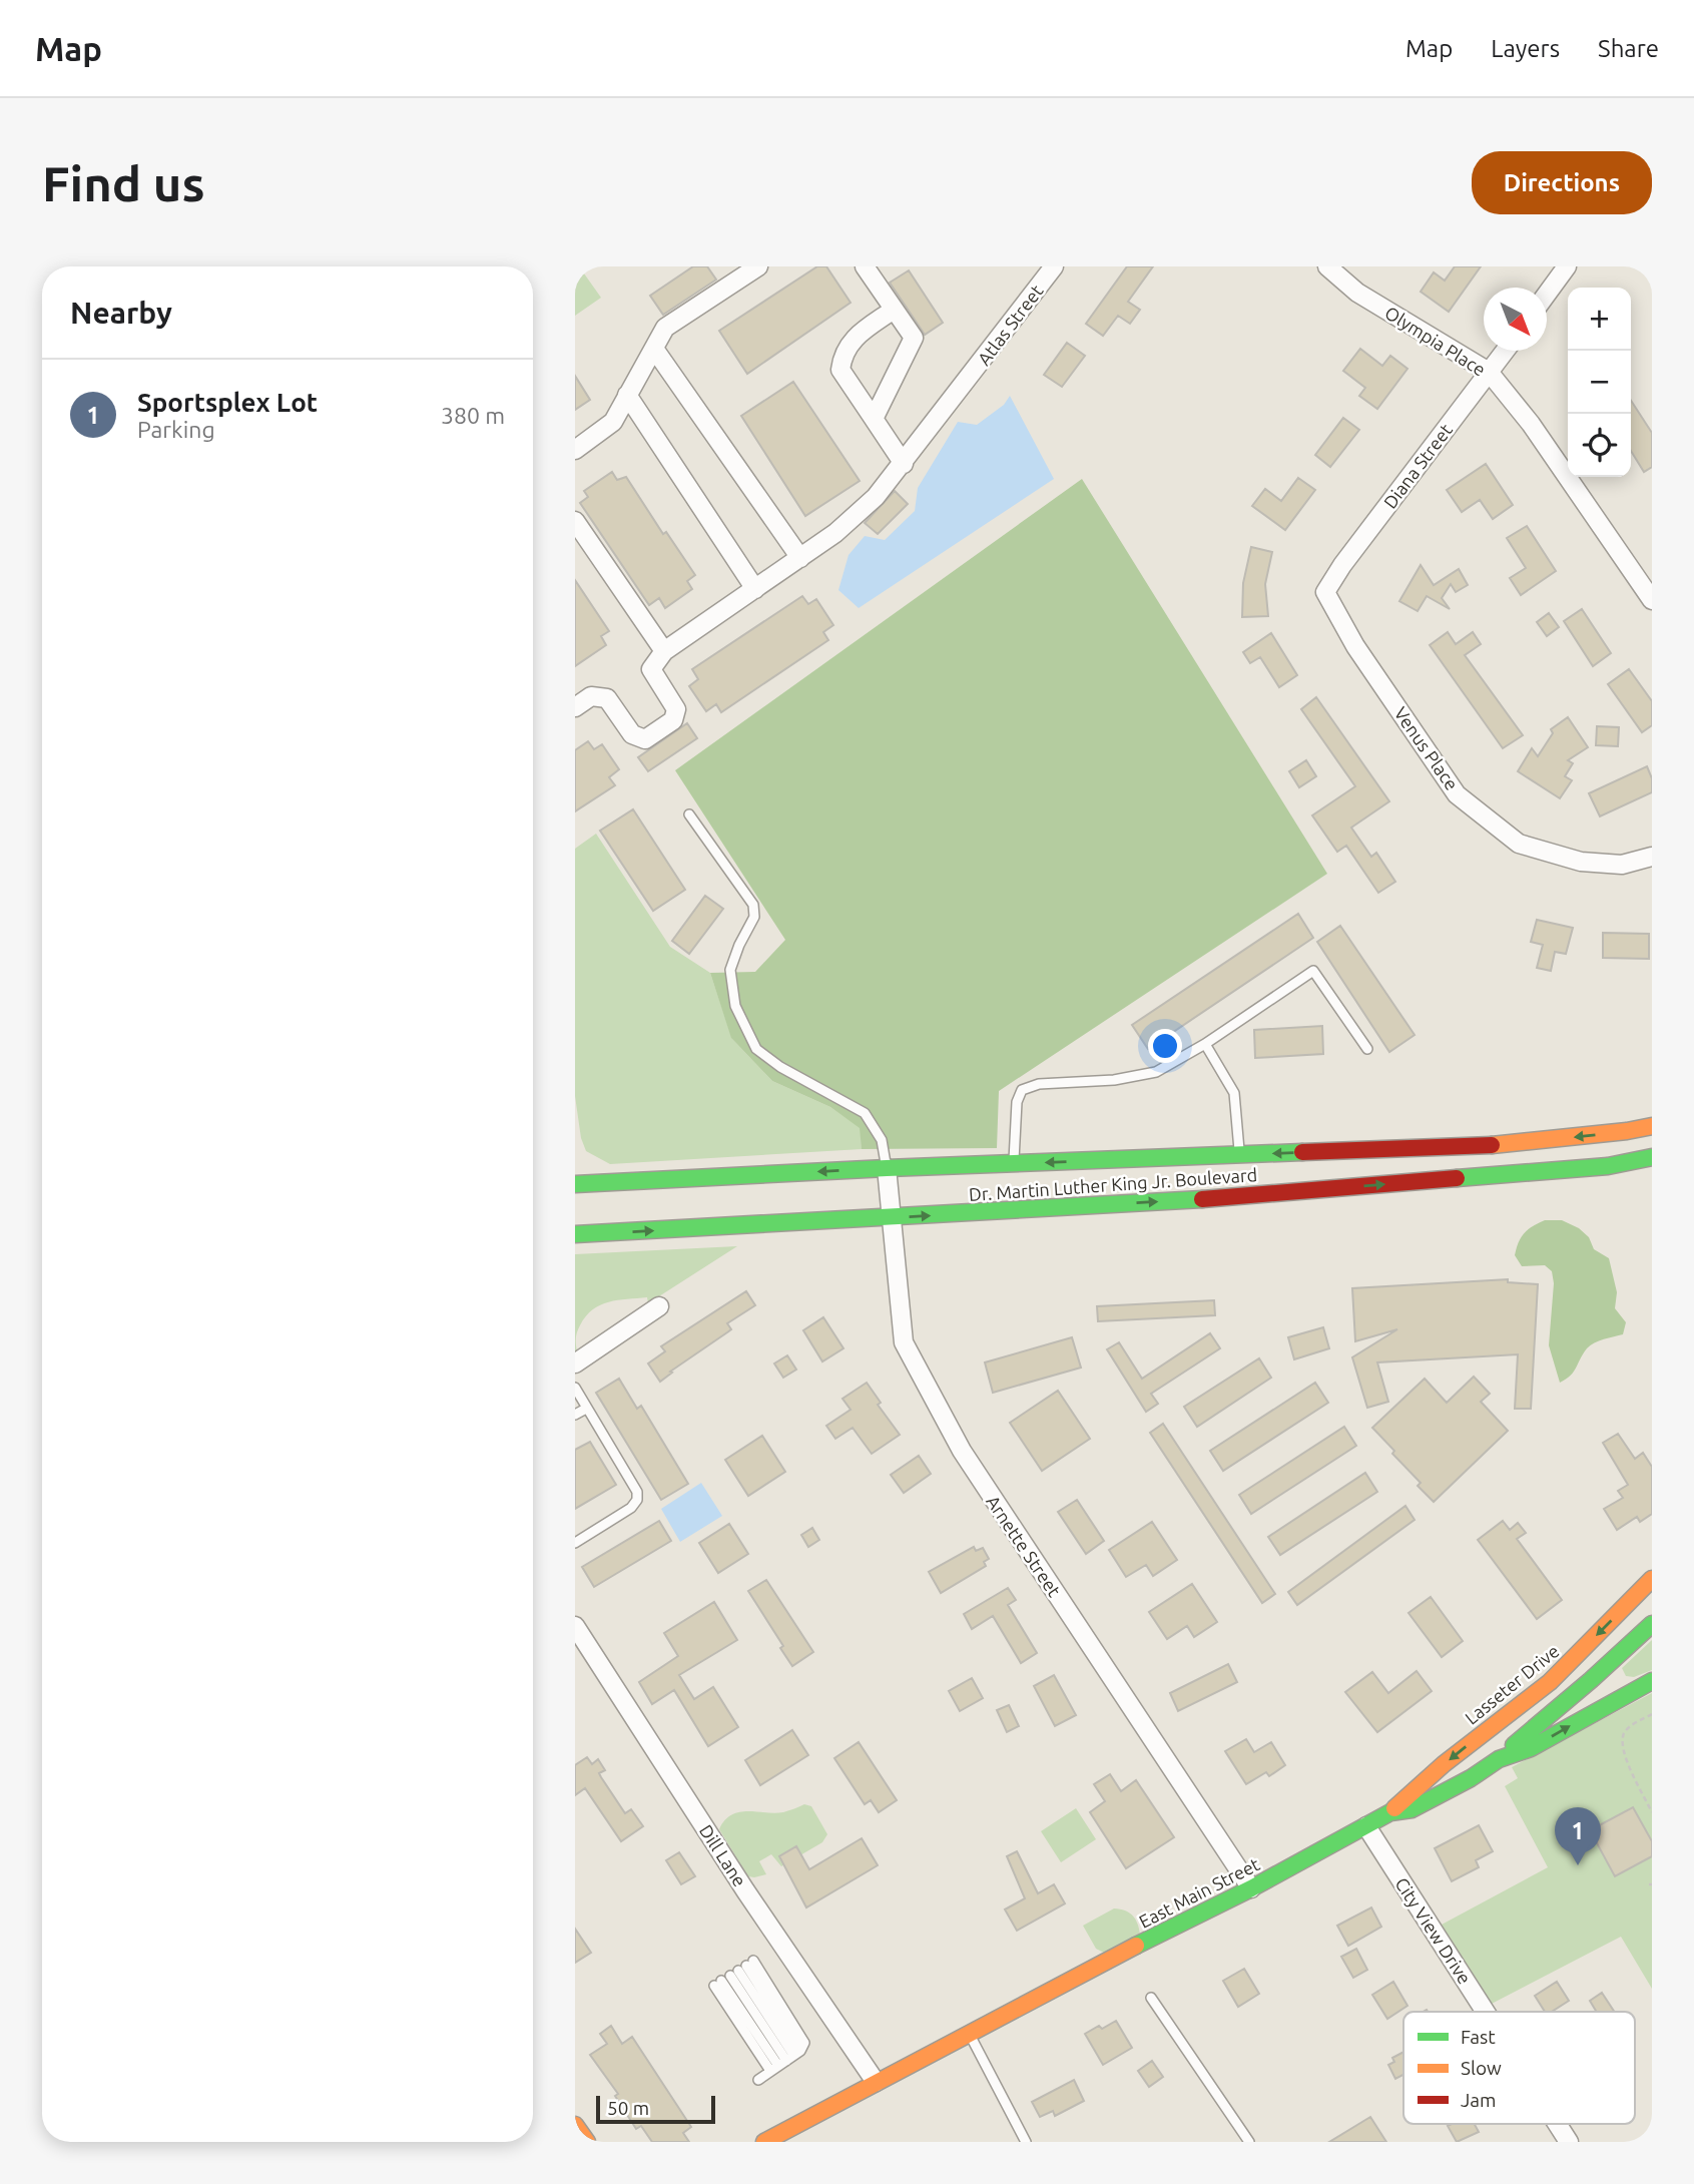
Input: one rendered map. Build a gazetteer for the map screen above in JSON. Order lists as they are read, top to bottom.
{
  "streets": {
    "main road": ["Dr. Martin Luther King Jr. Boulevard", "Lasseter Drive", "East Main Street"],
    "street": [
      "Atlas Street",
      "Olympia Place",
      "Diana Street",
      "Venus Place",
      "Arnette Street",
      "Dill Lane",
      "City View Drive"
    ]
  },
  "crossings": [
    ["Olympia Place", "Diana Street"],
    ["Diana Street", "Venus Place"],
    ["Dr. Martin Luther King Jr. Boulevard", "Arnette Street"],
    ["Arnette Street", "East Main Street"],
    ["Lasseter Drive", "East Main Street"],
    ["Dill Lane", "East Main Street"],
    ["East Main Street", "City View Drive"]
  ],
  "legend": ["Fast", "Slow", "Jam"],
  "scale_bar": "50 m",
  "north": "bottom right",
  "page": {
    "header": "Map",
    "nav": ["Map", "Layers", "Share"],
    "buttons": "Directions",
    "title": "Find us",
    "heading": "Nearby",
    "map_buttons": ["+", "−"],
    "list": [
      {
        "mark": "1",
        "name": "Sportsplex Lot",
        "note": "Parking",
        "value": "380 m"
      }
    ],
    "pins": "1",
    "scale": "50 m"
  }
}
